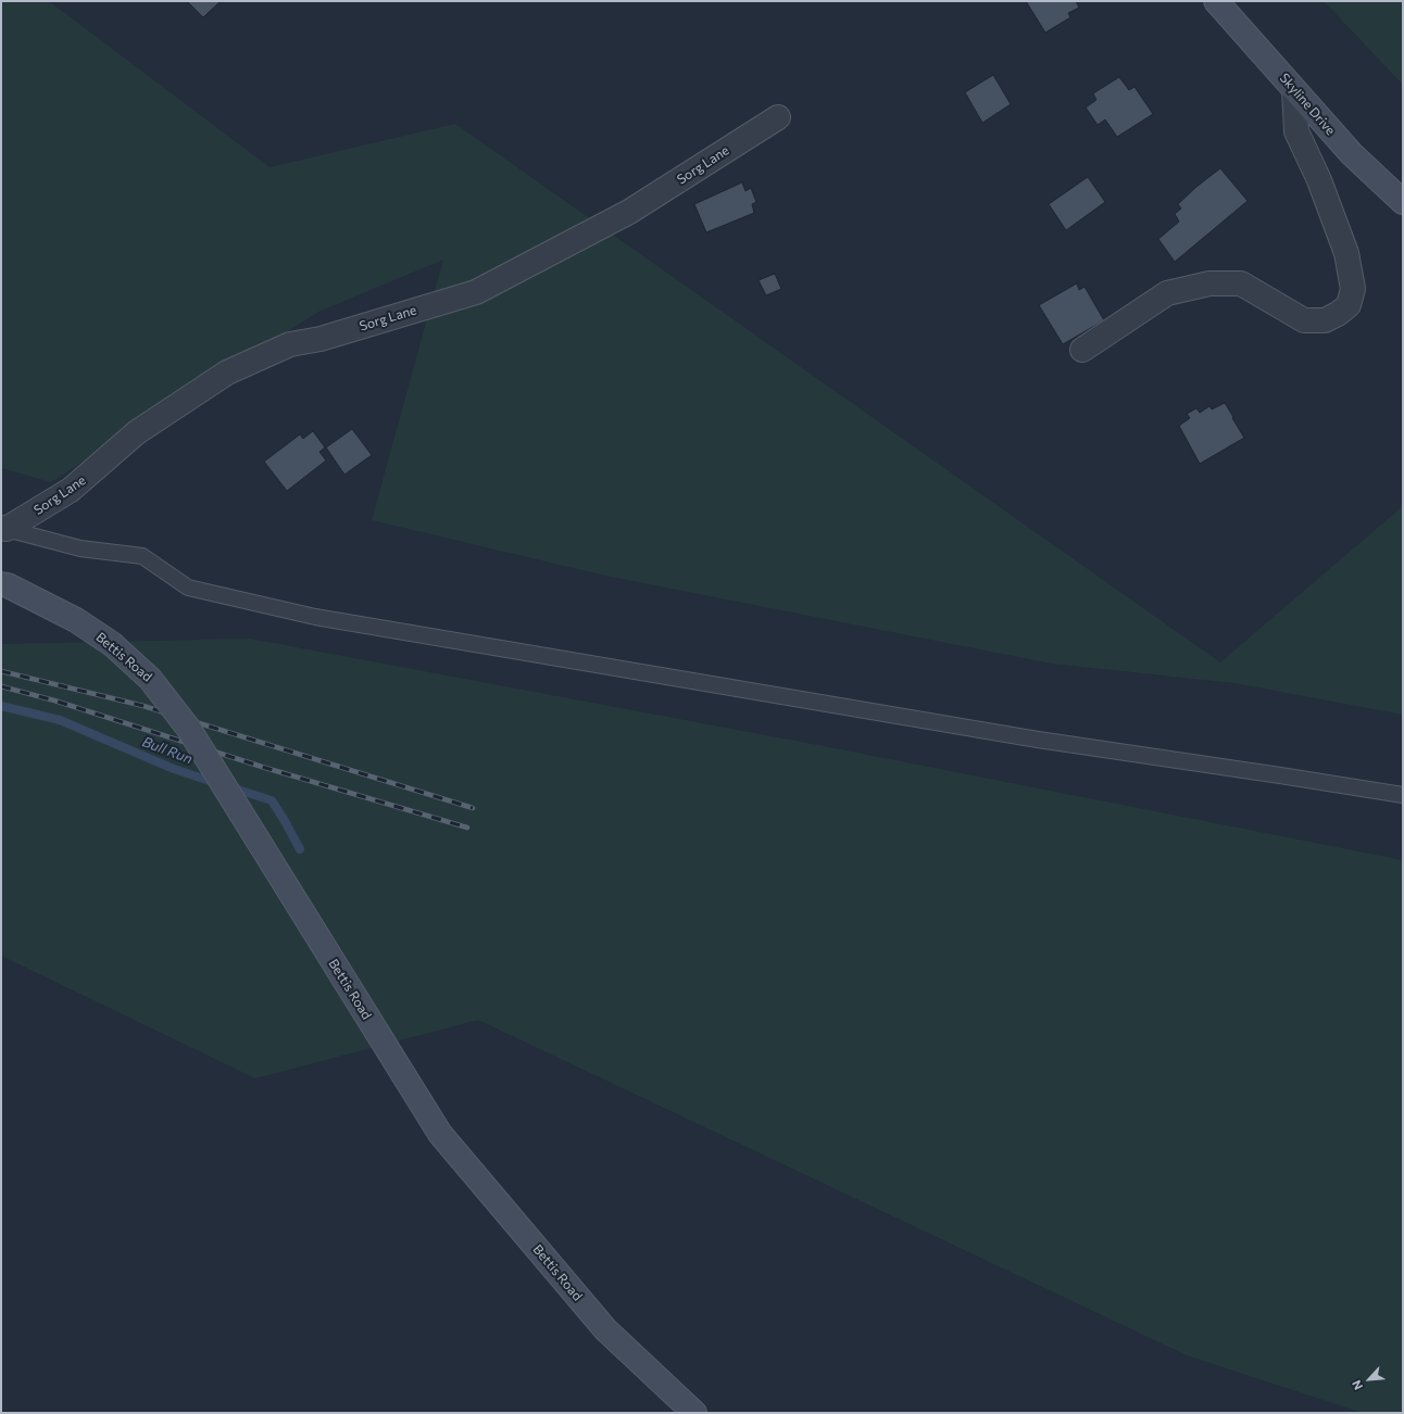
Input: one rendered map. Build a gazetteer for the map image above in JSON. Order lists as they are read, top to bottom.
{
  "streets": {
    "street": ["Skyline Drive", "Sorg Lane", "Bettis Road"]
  },
  "water": ["Bull Run"],
  "north": "bottom left"
}
